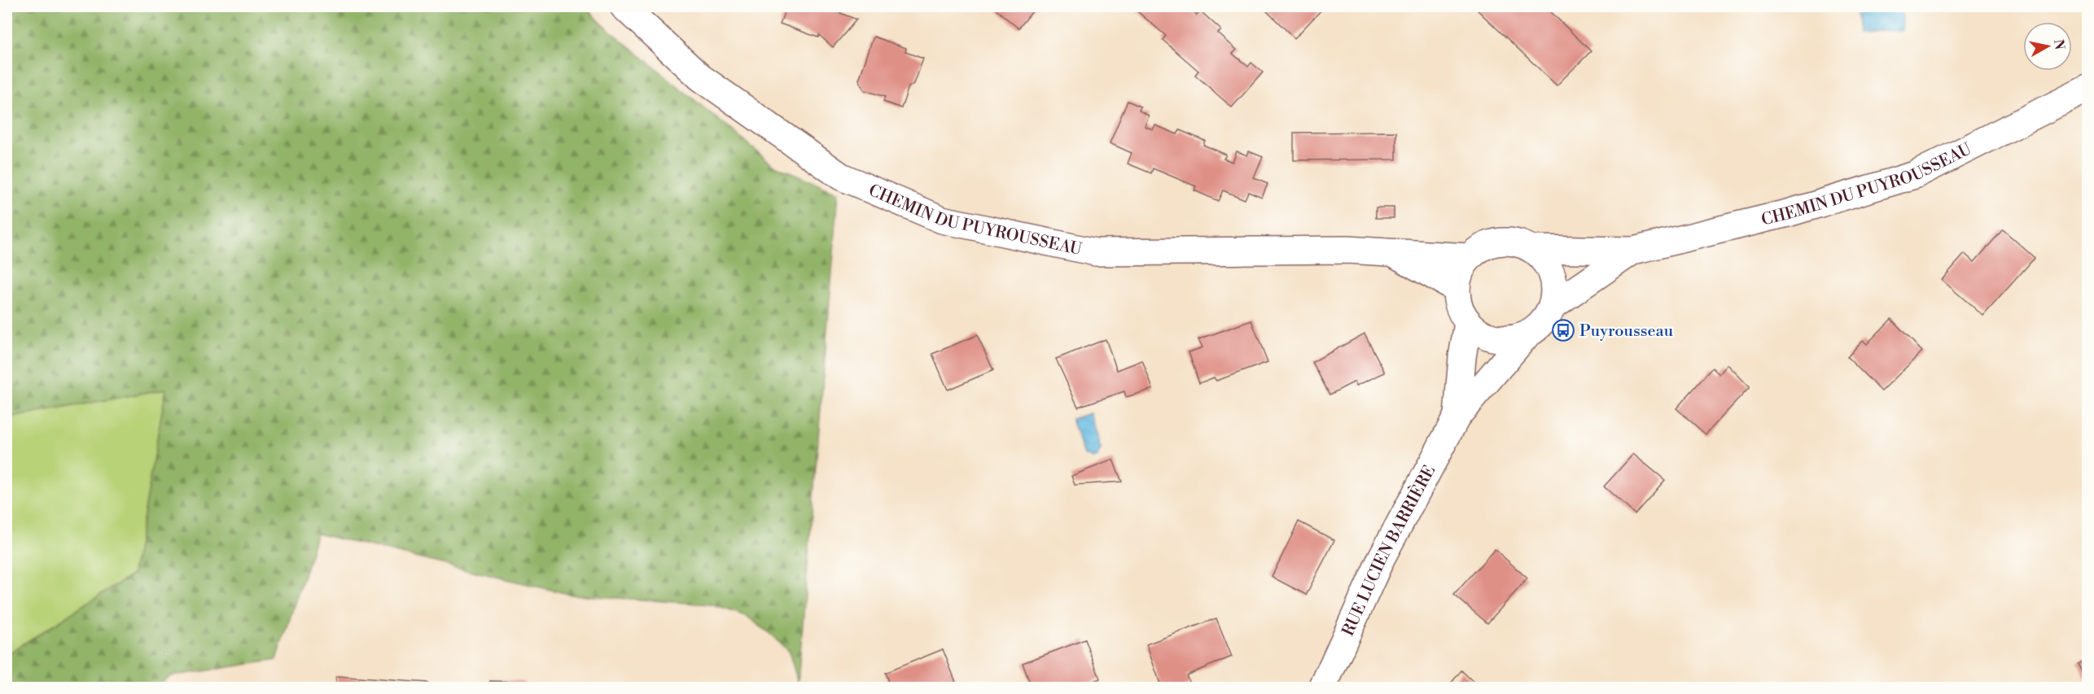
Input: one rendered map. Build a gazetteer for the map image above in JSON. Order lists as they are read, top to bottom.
{
  "streets": {
    "street": ["CHEMIN DU PUYROUSSEAU", "RUE LUCIEN BARRIÈRE"]
  },
  "crossings": [
    ["CHEMIN DU PUYROUSSEAU", "RUE LUCIEN BARRIÈRE"]
  ],
  "places": {
    "bus stop": ["Puyrousseau"]
  },
  "north": "right"
}
